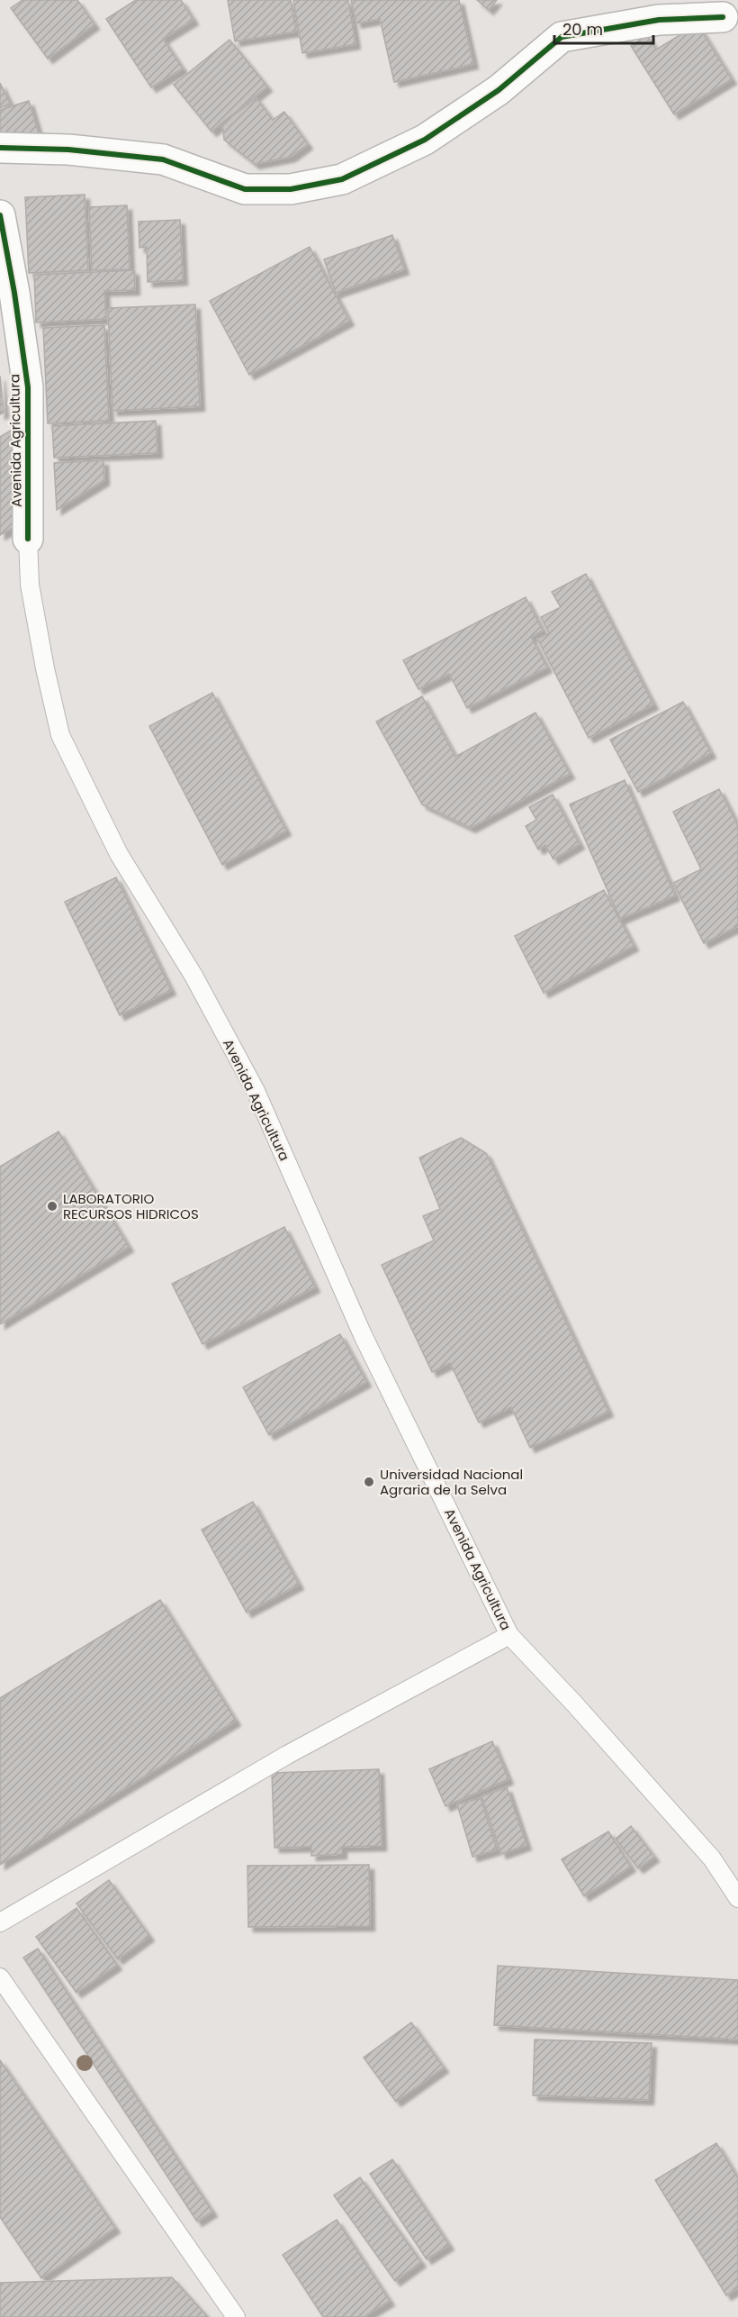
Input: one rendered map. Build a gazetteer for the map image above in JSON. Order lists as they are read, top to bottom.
{
  "streets": {
    "street": ["Avenida Agricultura"]
  },
  "places": ["LABORATORIO RECURSOS HIDRICOS", "Universidad Nacional Agraria de la Selva"],
  "scale_bar": "20 m"
}
